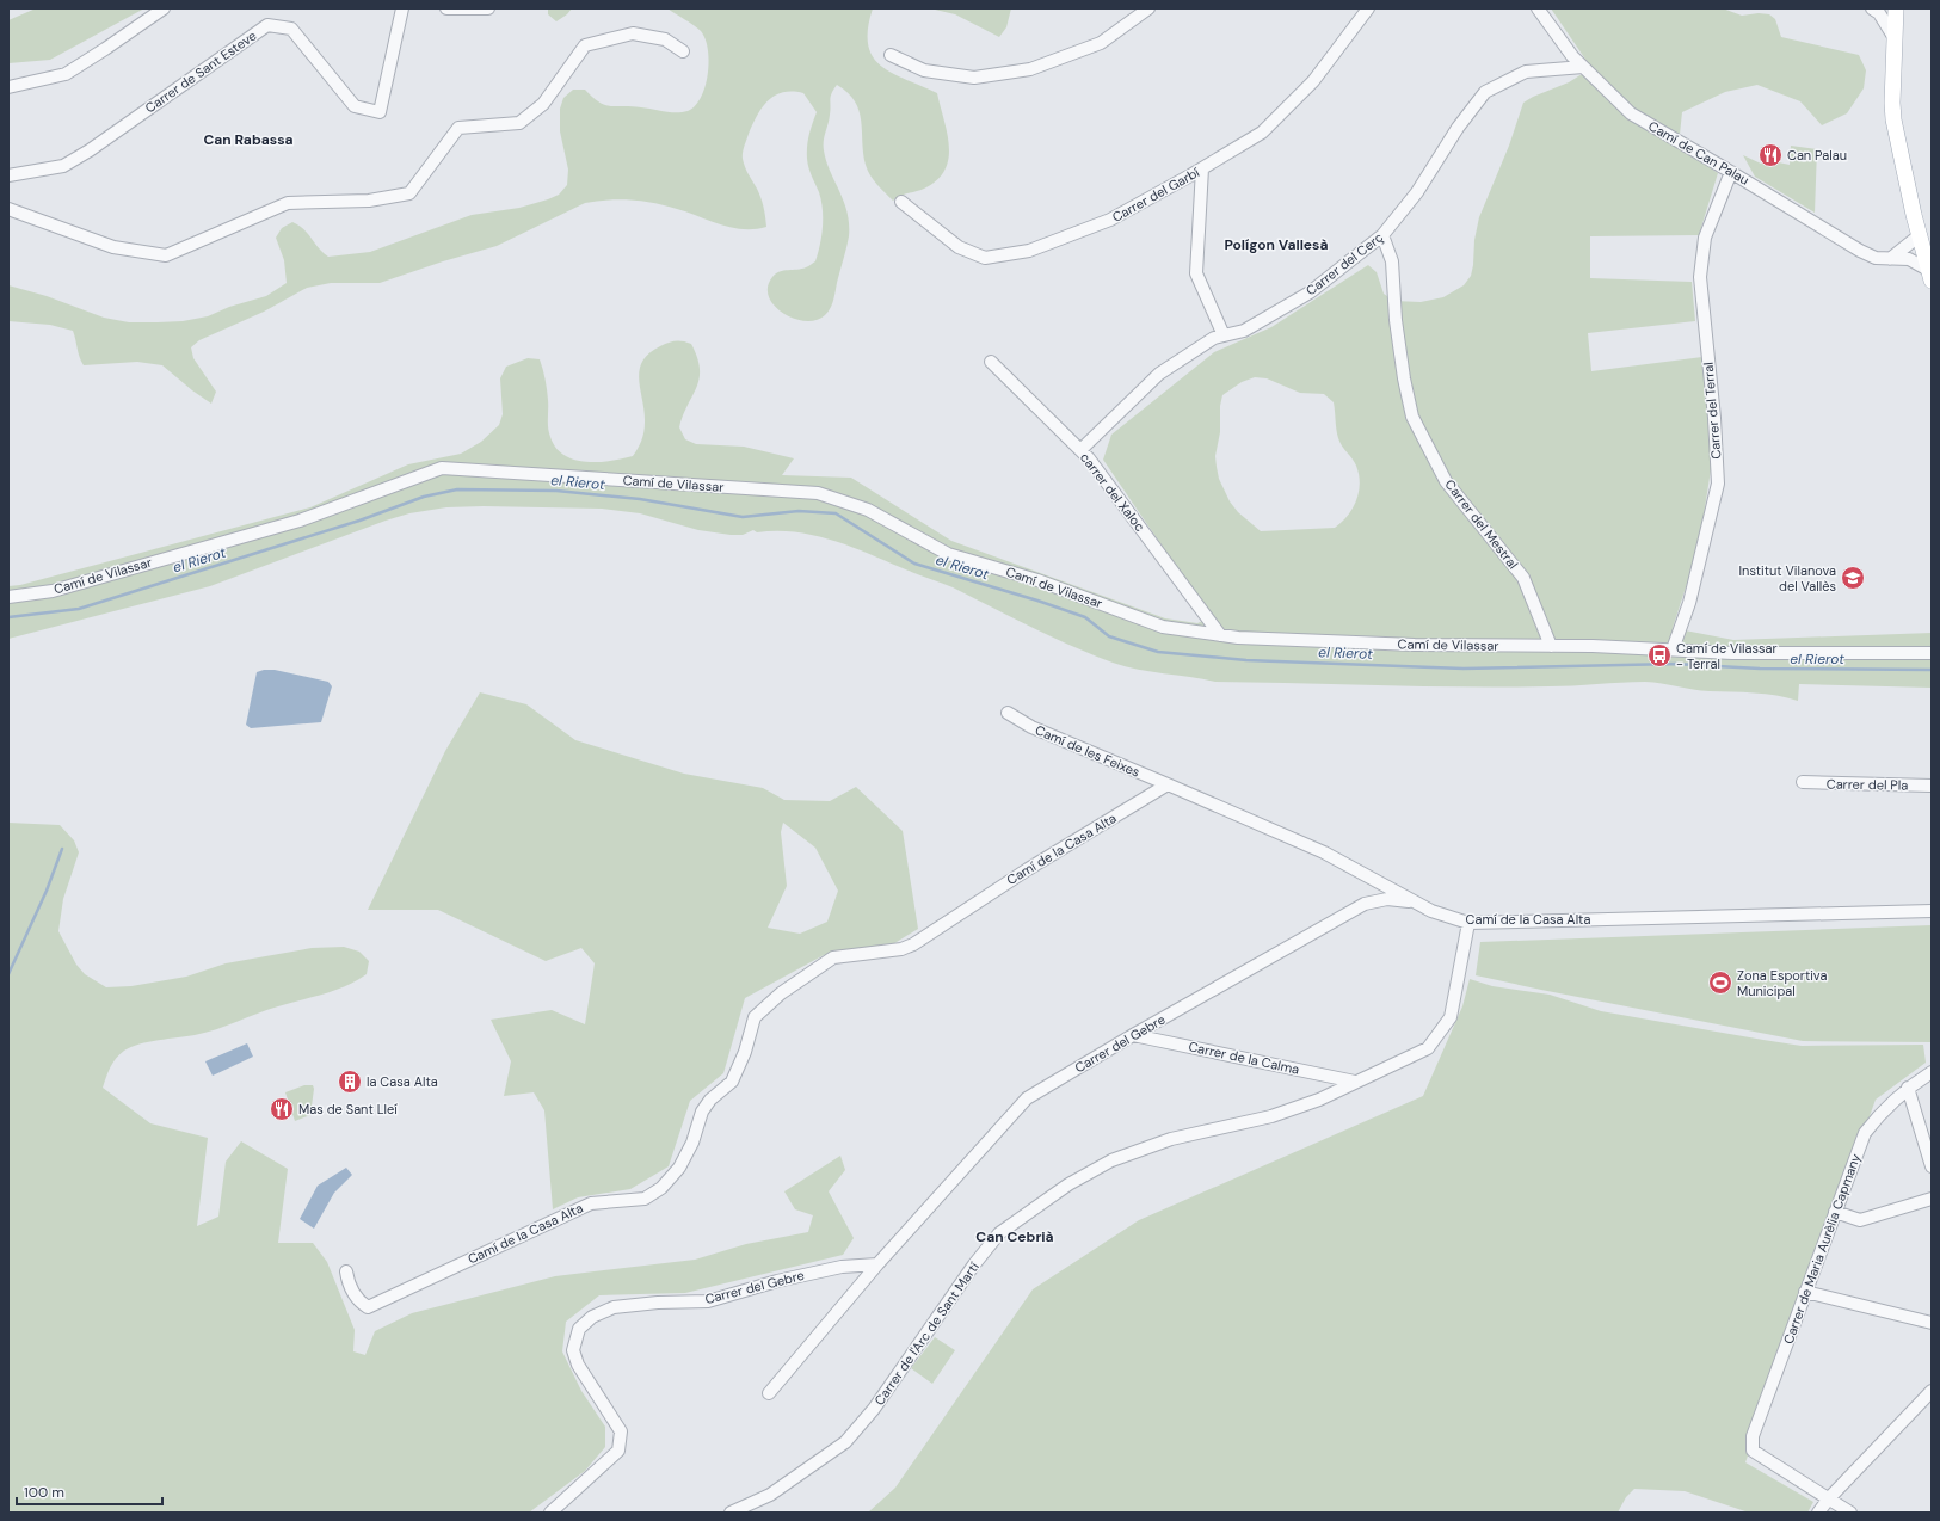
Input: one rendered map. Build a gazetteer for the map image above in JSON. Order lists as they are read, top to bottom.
{
  "streets": {
    "street": [
      "Carrer de Sant Esteve",
      "Camí de Can Palau",
      "Carrer del Garbí",
      "Carrer del Cerç",
      "Carrer del Terral",
      "Camí de Vilassar",
      "carrer del Xaloc",
      "Carrer del Mestral",
      "Camí de les Feixes",
      "Carrer del Pla",
      "Camí de la Casa Alta",
      "Carrer del Gebre",
      "Carrer de la Calma",
      "Carrer de Maria Aurèlia Capmany",
      "Carrer de l'Arc de Sant Martí"
    ]
  },
  "crossings": [
    ["Camí de Can Palau", "Carrer del Cerç"],
    ["Camí de Can Palau", "Carrer del Terral"],
    ["Carrer del Cerç", "carrer del Xaloc"],
    ["Carrer del Cerç", "Carrer del Mestral"],
    ["Carrer del Terral", "Camí de Vilassar"],
    ["Camí de Vilassar", "carrer del Xaloc"],
    ["Camí de Vilassar", "Carrer del Mestral"],
    ["Camí de les Feixes", "Camí de la Casa Alta"],
    ["Camí de la Casa Alta", "Carrer del Gebre"],
    ["Camí de la Casa Alta", "Carrer de l'Arc de Sant Martí"],
    ["Carrer del Gebre", "Carrer de la Calma"],
    ["Carrer de la Calma", "Carrer de l'Arc de Sant Martí"]
  ],
  "districts": ["Can Rabassa", "Polígon Vallesà", "Can Cebrià"],
  "water": ["el Rierot"],
  "places": {
    "restaurant": ["Can Palau", "Mas de Sant Lleí"],
    "school or university": ["Institut Vilanova del Vallès"],
    "bus stop": ["Camí de Vilassar - Terral"],
    "sports": ["Zona Esportiva Municipal"],
    "building": ["la Casa Alta"]
  },
  "scale_bar": "100 m"
}
